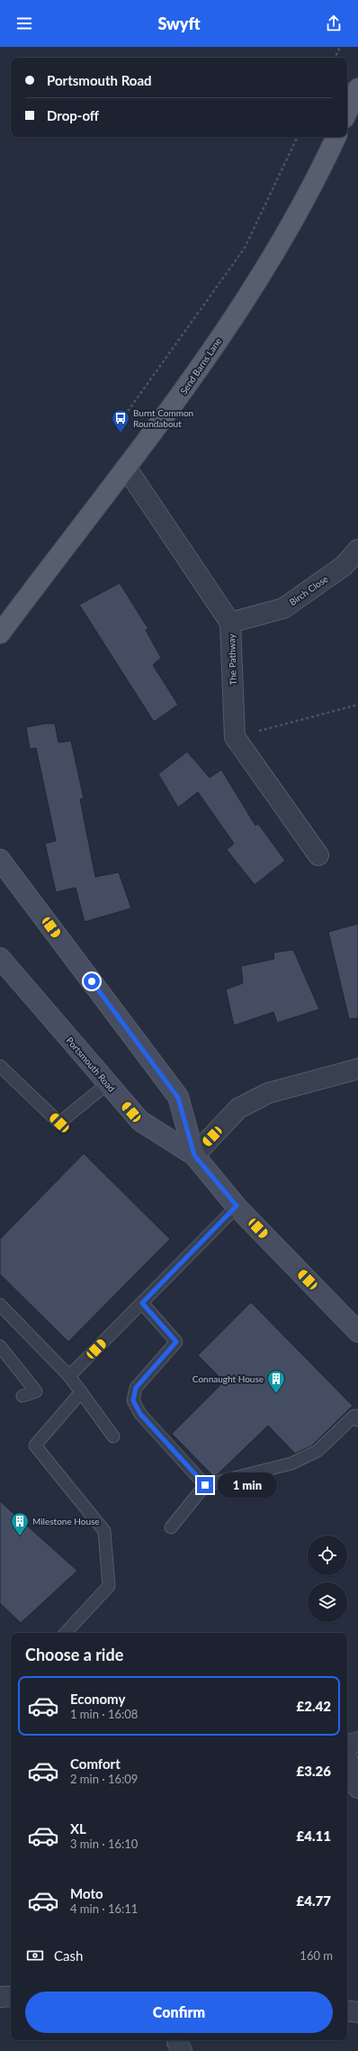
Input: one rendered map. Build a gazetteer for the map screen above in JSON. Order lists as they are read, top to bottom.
{
  "streets": {
    "main road": ["Send Barns Lane", "Portsmouth Road"],
    "street": ["Birch Close", "The Pathway"]
  },
  "crossings": [
    ["Send Barns Lane", "The Pathway"],
    ["Birch Close", "The Pathway"]
  ],
  "places": {
    "bus stop": ["Burnt Common Roundabout"],
    "building": ["Connaught House", "Milestone House"]
  },
  "page": {
    "header": "Swyft",
    "banner": ["Portsmouth Road", "Drop-off"],
    "bubble": "1 min",
    "heading": "Choose a ride",
    "list": [
      {
        "name": "Economy",
        "note": "1 min · 16:08",
        "value": "£2.42"
      },
      {
        "name": "Comfort",
        "note": "2 min · 16:09",
        "value": "£3.26"
      },
      {
        "name": "XL",
        "note": "3 min · 16:10",
        "value": "£4.11"
      },
      {
        "name": "Moto",
        "note": "4 min · 16:11",
        "value": "£4.77"
      }
    ],
    "pay": ["Cash", "160 m"],
    "buttons": "Confirm"
  }
}
